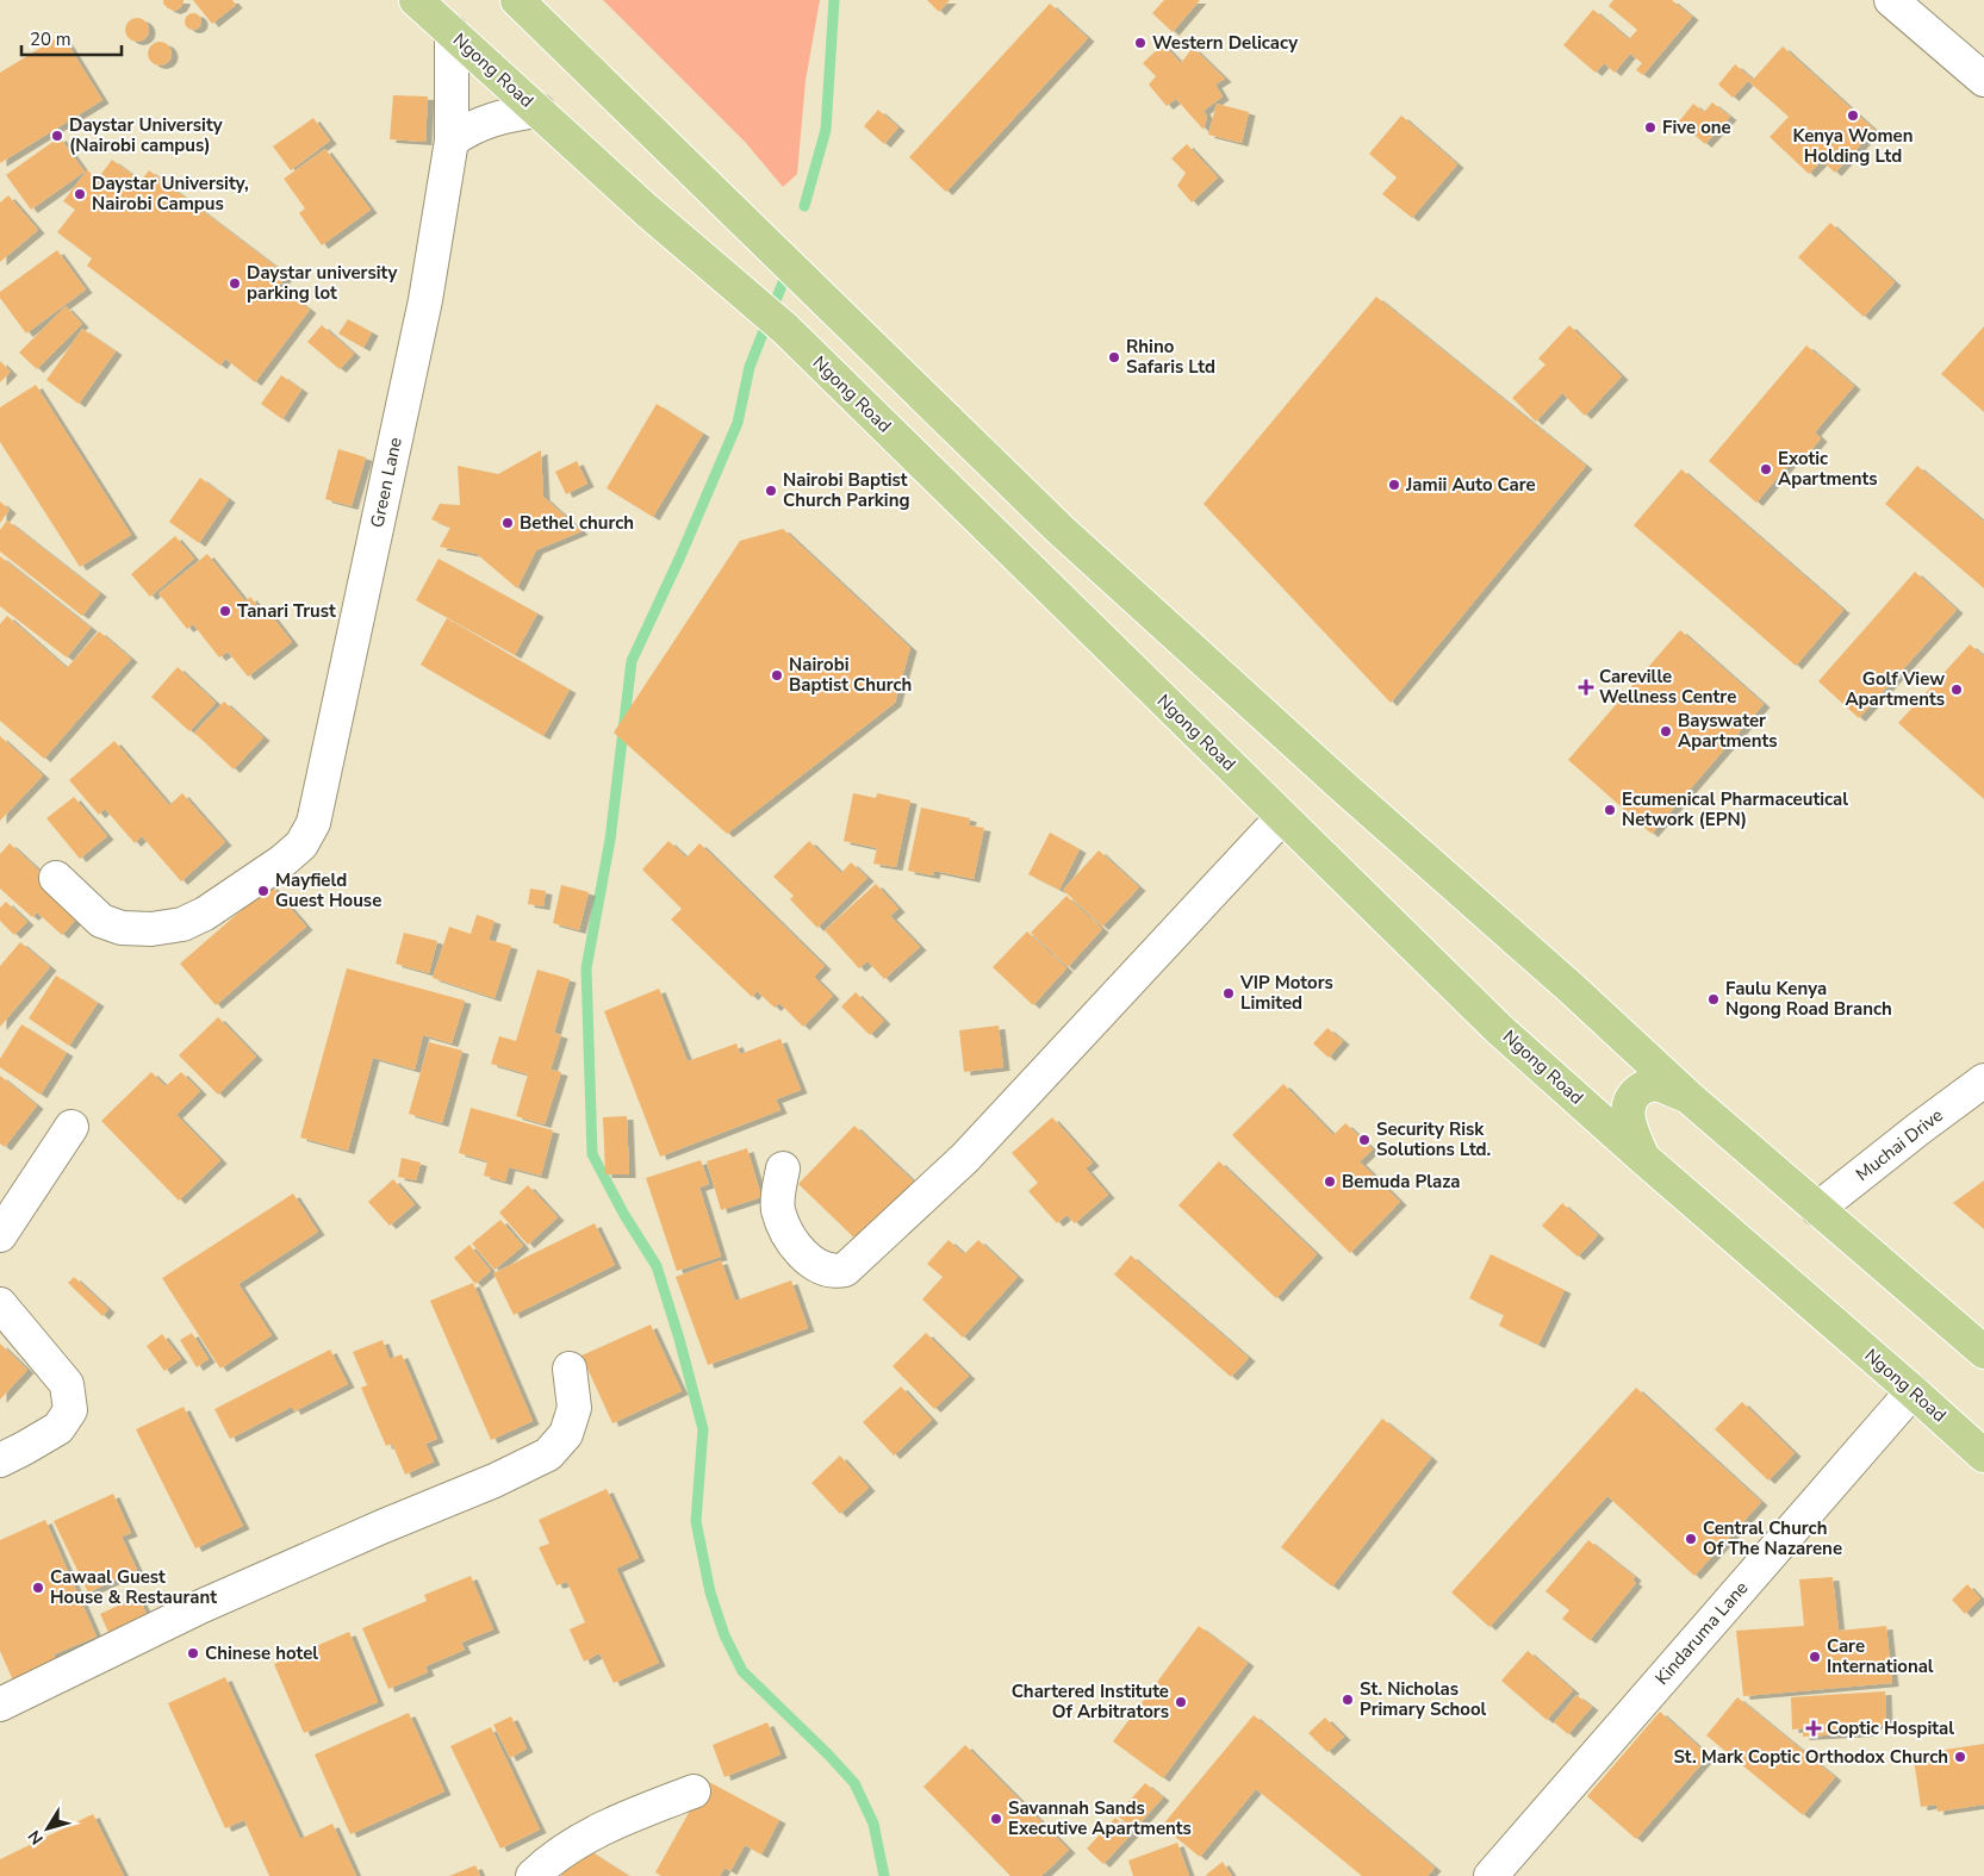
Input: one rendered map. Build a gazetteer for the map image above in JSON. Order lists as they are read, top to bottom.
{
  "streets": {
    "main road": ["Ngong Road"],
    "street": ["Green Lane", "Muchai Drive", "Kindaruma Lane"]
  },
  "crossings": [
    ["Ngong Road", "Green Lane"],
    ["Ngong Road", "Kindaruma Lane"]
  ],
  "places": {
    "other": [
      "Western Delicacy",
      "Kenya Women Holding Ltd",
      "Five one",
      "Daystar University (Nairobi campus)",
      "Daystar University, Nairobi Campus",
      "Daystar university parking lot",
      "Rhino Safaris Ltd",
      "Exotic Apartments",
      "Jamii Auto Care",
      "Nairobi Baptist Church Parking",
      "Bethel church",
      "Tanari Trust",
      "Nairobi Baptist Church",
      "Golf View Apartments",
      "Bayswater Apartments",
      "Ecumenical Pharmaceutical Network (EPN)",
      "Mayfield Guest House",
      "VIP Motors Limited",
      "Faulu Kenya Ngong Road Branch",
      "Security Risk Solutions Ltd.",
      "Bemuda Plaza",
      "Central Church Of The Nazarene",
      "Cawaal Guest House & Restaurant",
      "Chinese hotel",
      "Care International",
      "St. Nicholas Primary School",
      "Chartered Institute Of Arbitrators",
      "St. Mark Coptic Orthodox Church",
      "Savannah Sands Executive Apartments"
    ],
    "health": ["Careville Wellness Centre", "Coptic Hospital"]
  },
  "scale_bar": "20 m",
  "north": "bottom left"
}
